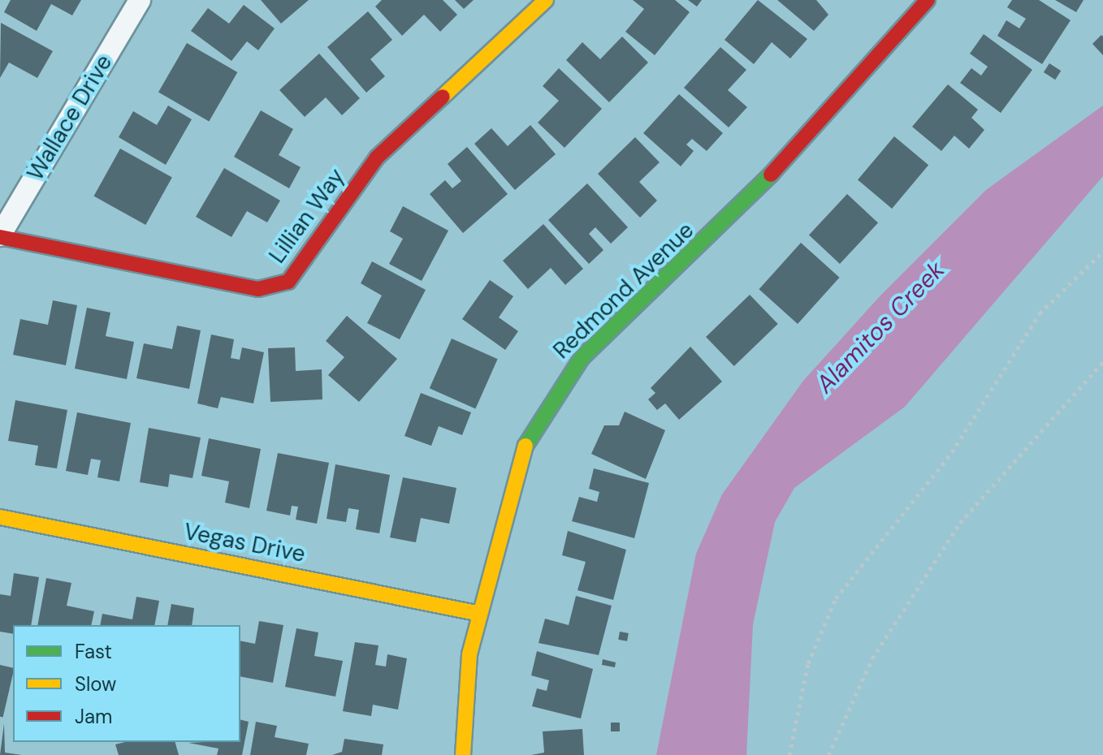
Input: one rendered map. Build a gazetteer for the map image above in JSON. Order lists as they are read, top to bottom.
{
  "streets": {
    "street": [
      "Wallace Drive",
      "Lillian Way",
      "Redmond Avenue",
      "Vegas Drive"
    ]
  },
  "crossings": [
    ["Wallace Drive", "Lillian Way"],
    ["Redmond Avenue", "Vegas Drive"]
  ],
  "water": ["Alamitos Creek"],
  "legend": ["Fast", "Slow", "Jam"]
}
